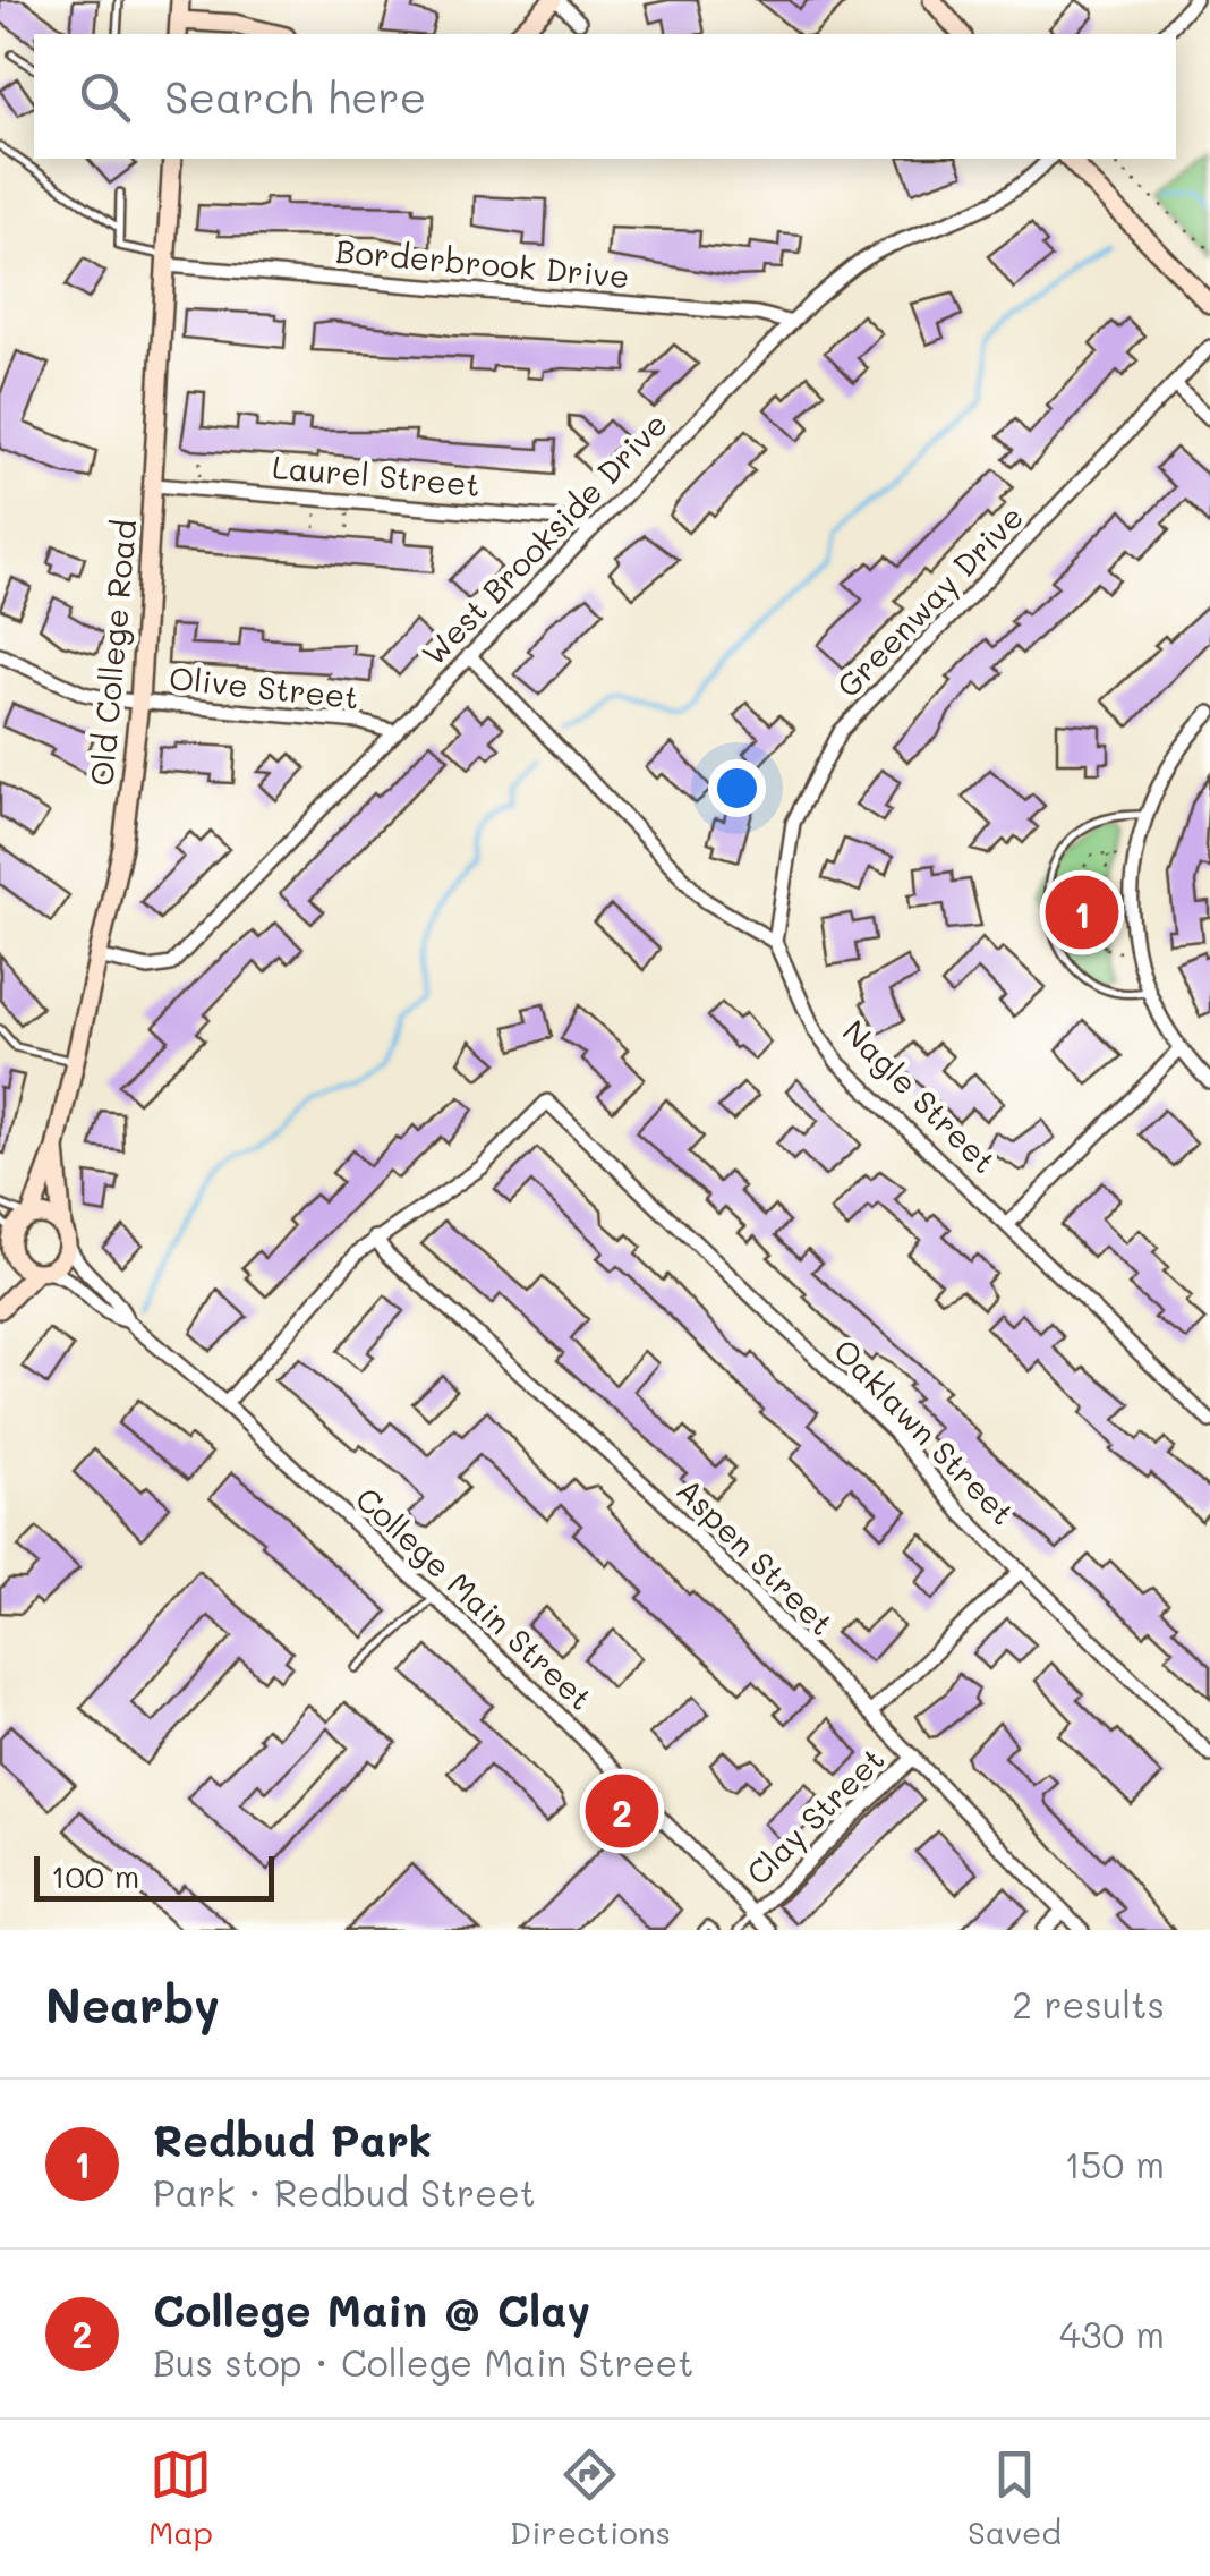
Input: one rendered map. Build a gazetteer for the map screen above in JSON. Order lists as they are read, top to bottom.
{
  "streets": {
    "street": [
      "Borderbrook Drive",
      "Laurel Street",
      "West Brookside Drive",
      "Greenway Drive",
      "Old College Road",
      "Olive Street",
      "Nagle Street",
      "Oaklawn Street",
      "Aspen Street",
      "College Main Street",
      "Clay Street"
    ]
  },
  "crossings": [
    ["Borderbrook Drive", "West Brookside Drive"],
    ["Borderbrook Drive", "Old College Road"],
    ["Laurel Street", "West Brookside Drive"],
    ["Laurel Street", "Old College Road"],
    ["West Brookside Drive", "Old College Road"],
    ["West Brookside Drive", "Olive Street"],
    ["Greenway Drive", "Nagle Street"],
    ["Old College Road", "Olive Street"],
    ["Old College Road", "College Main Street"],
    ["Oaklawn Street", "Aspen Street"],
    ["Oaklawn Street", "Clay Street"],
    ["Aspen Street", "Clay Street"],
    ["College Main Street", "Clay Street"]
  ],
  "scale_bar": "100 m",
  "page": {
    "search": "Search here",
    "pins": ["1", "2"],
    "scale": "100 m",
    "heading": ["Nearby", "2 results"],
    "list": [
      {
        "mark": "1",
        "name": "Redbud Park",
        "note": "Park · Redbud Street",
        "value": "150 m"
      },
      {
        "mark": "2",
        "name": "College Main @ Clay",
        "note": "Bus stop · College Main Street",
        "value": "430 m"
      }
    ],
    "nav": ["Map", "Directions", "Saved"]
  }
}
